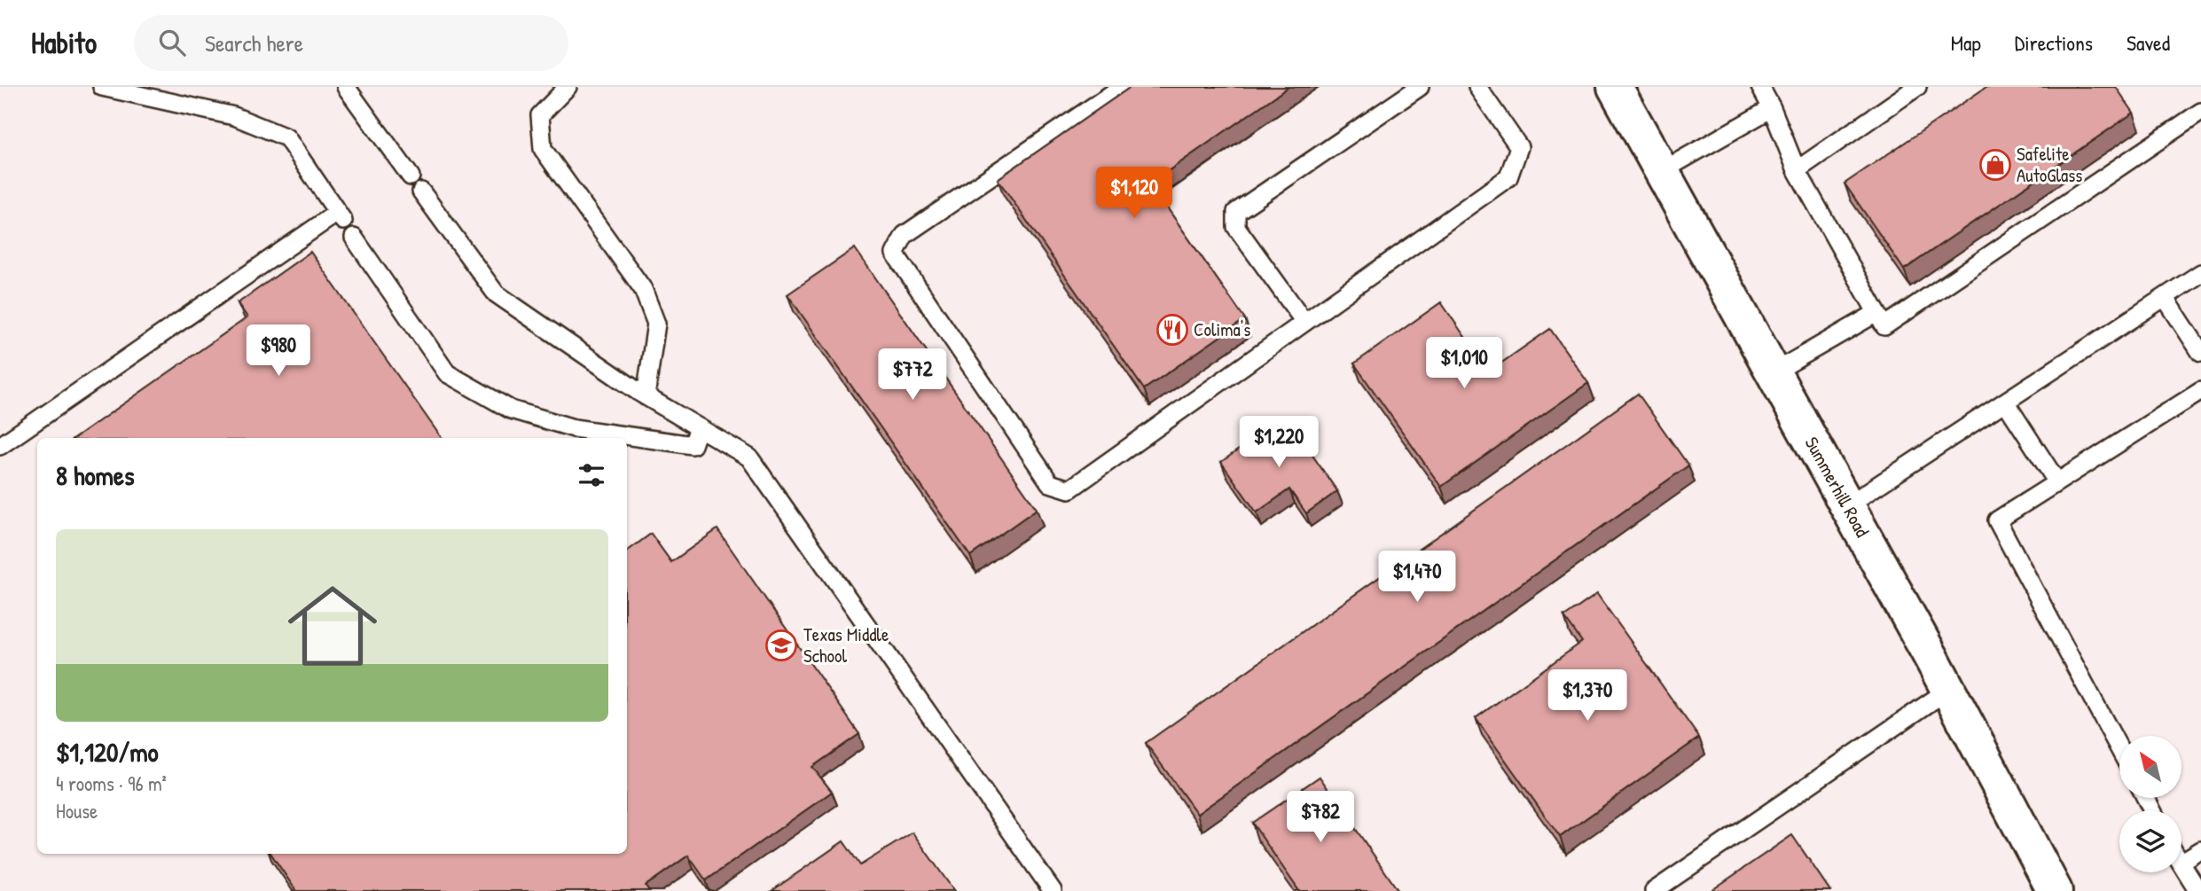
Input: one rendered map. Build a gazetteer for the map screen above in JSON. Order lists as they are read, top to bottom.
{
  "streets": {
    "main road": ["Summerhill Road"]
  },
  "places": {
    "shop": ["Safelite AutoGlass"],
    "restaurant": ["Colima's"],
    "school or university": ["Texas Middle School"]
  },
  "north": "top left",
  "page": {
    "header": "Habito",
    "search": "Search here",
    "nav": ["Map", "Directions", "Saved"],
    "price": [
      "$1,120",
      "$980",
      "$1,010",
      "$772",
      "$1,220",
      "$1,470",
      "$1,370",
      "$782"
    ],
    "heading": "8 homes",
    "list": [
      {
        "name": "$1,120/mo",
        "note": "4 rooms · 96 m² · House"
      }
    ]
  }
}
